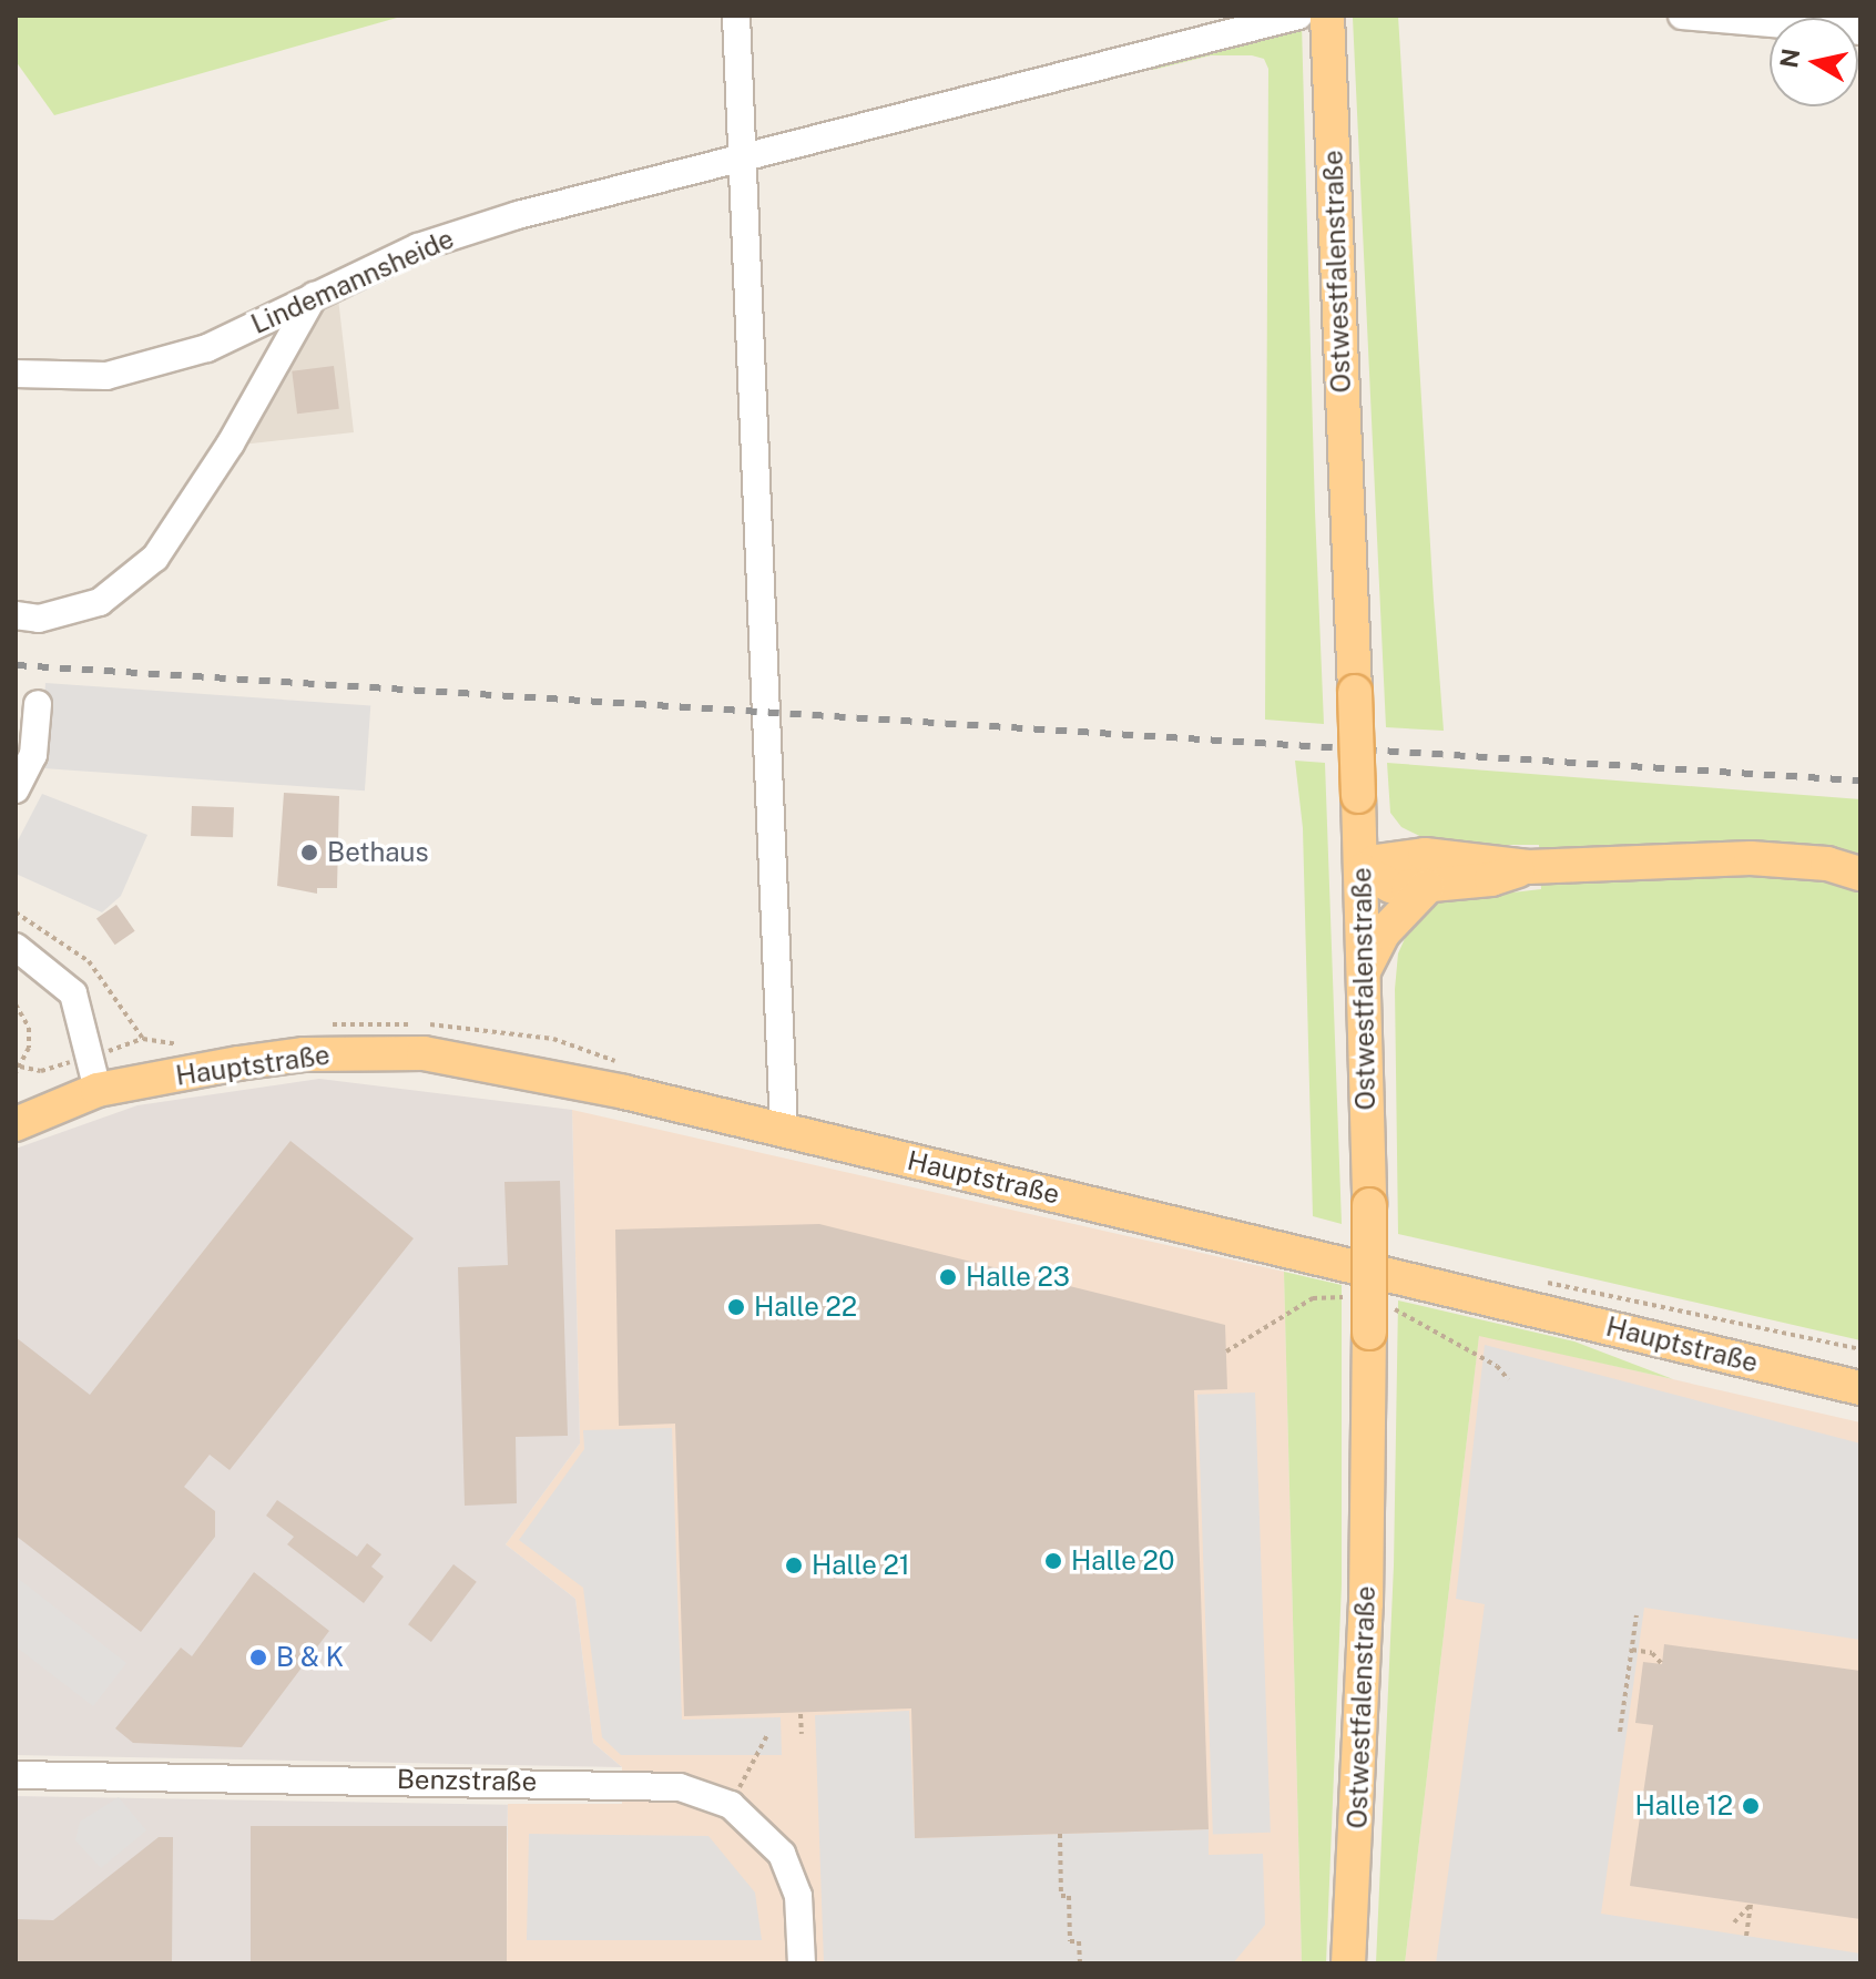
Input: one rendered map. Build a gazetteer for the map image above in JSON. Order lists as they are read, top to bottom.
{
  "streets": {
    "main road": ["Ostwestfalenstraße", "Hauptstraße"],
    "street": ["Lindemannsheide", "Benzstraße"]
  },
  "places": [
    "Bethaus",
    "Halle 23",
    "Halle 22",
    "Halle 20",
    "Halle 21",
    "B & K",
    "Halle 12"
  ],
  "north": "left"
}
